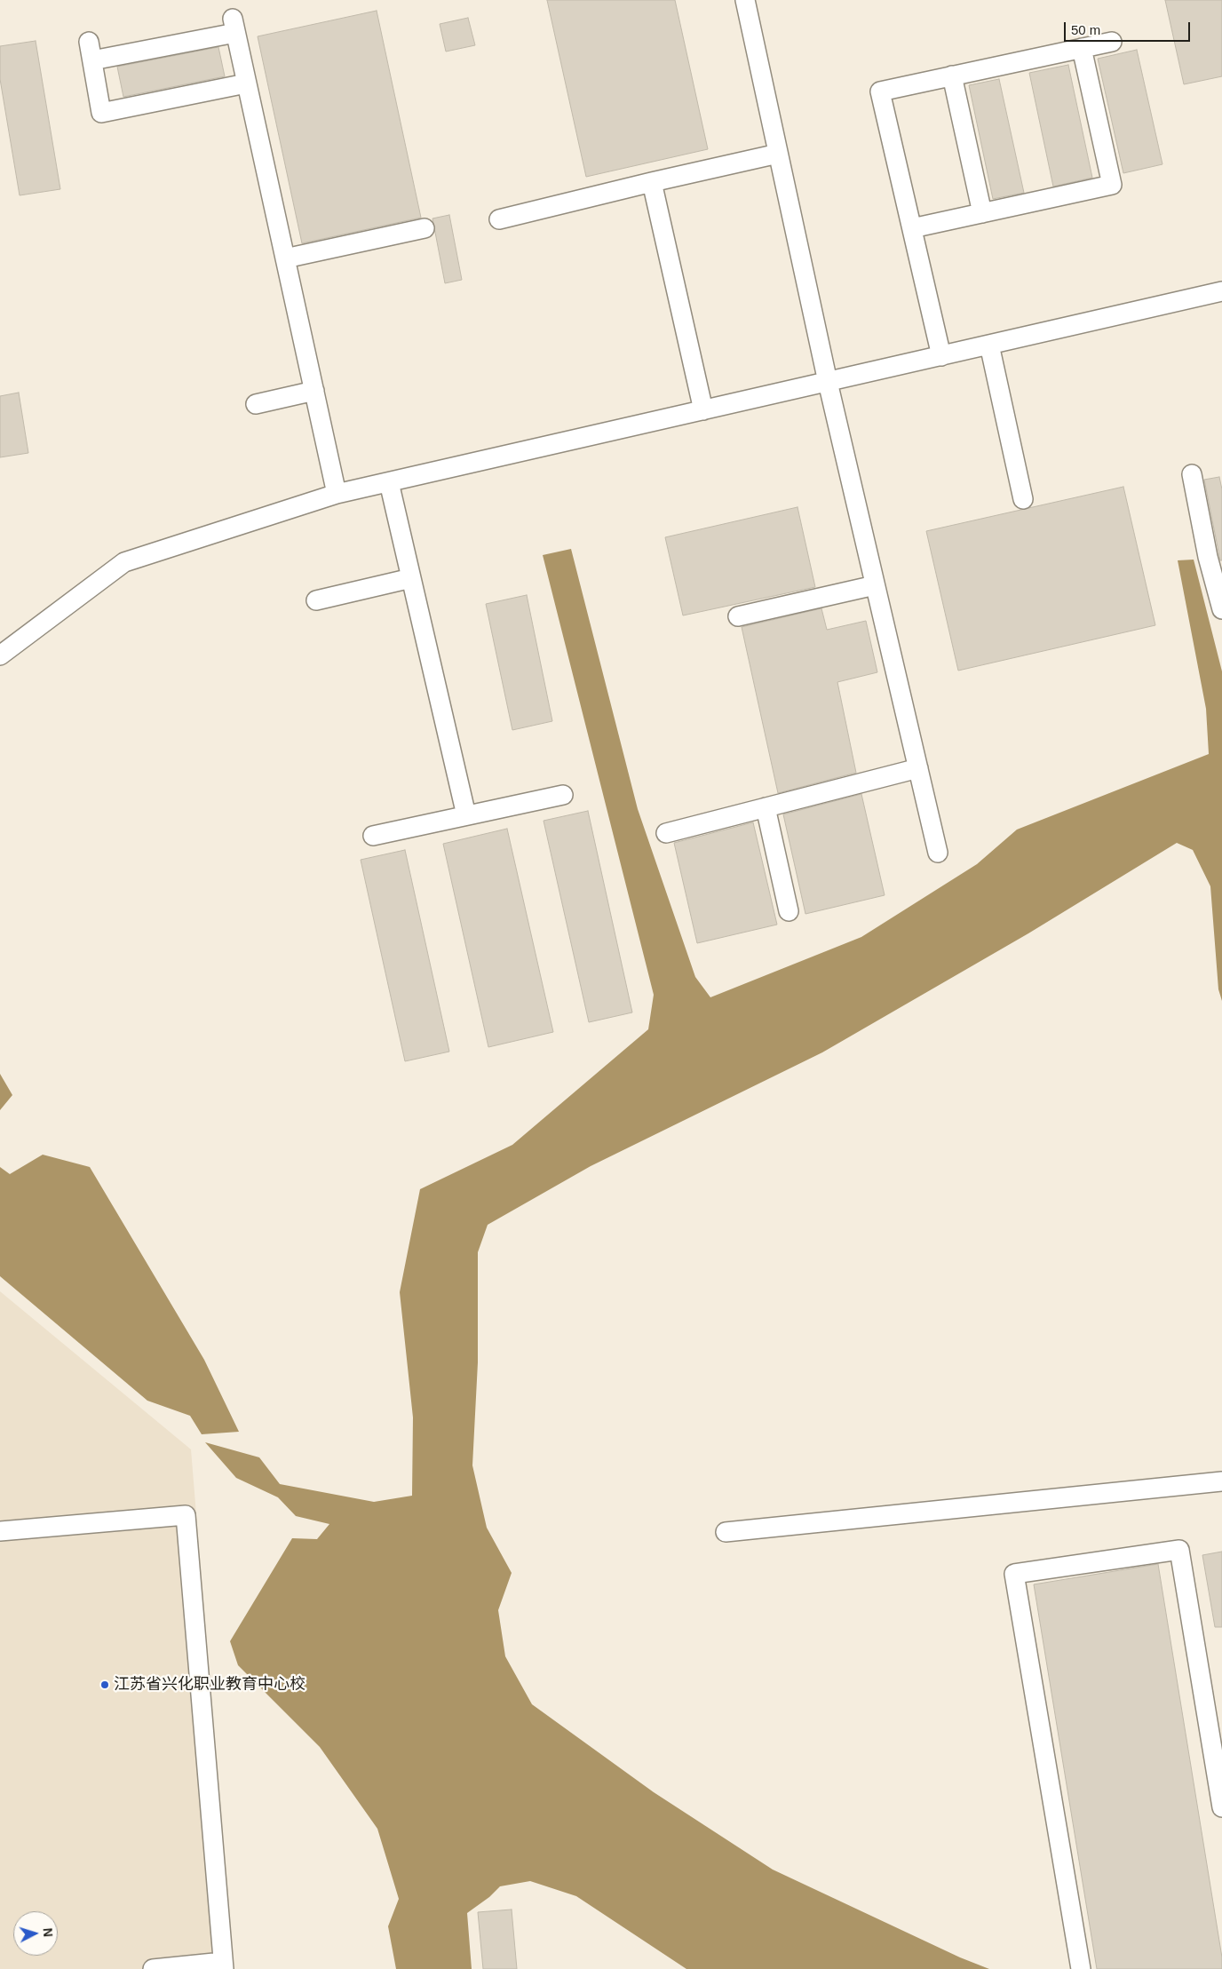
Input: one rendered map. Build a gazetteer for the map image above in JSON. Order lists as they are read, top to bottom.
{
  "places": ["江苏省兴化职业教育中心校"],
  "scale_bar": "50 m",
  "north": "right"
}
